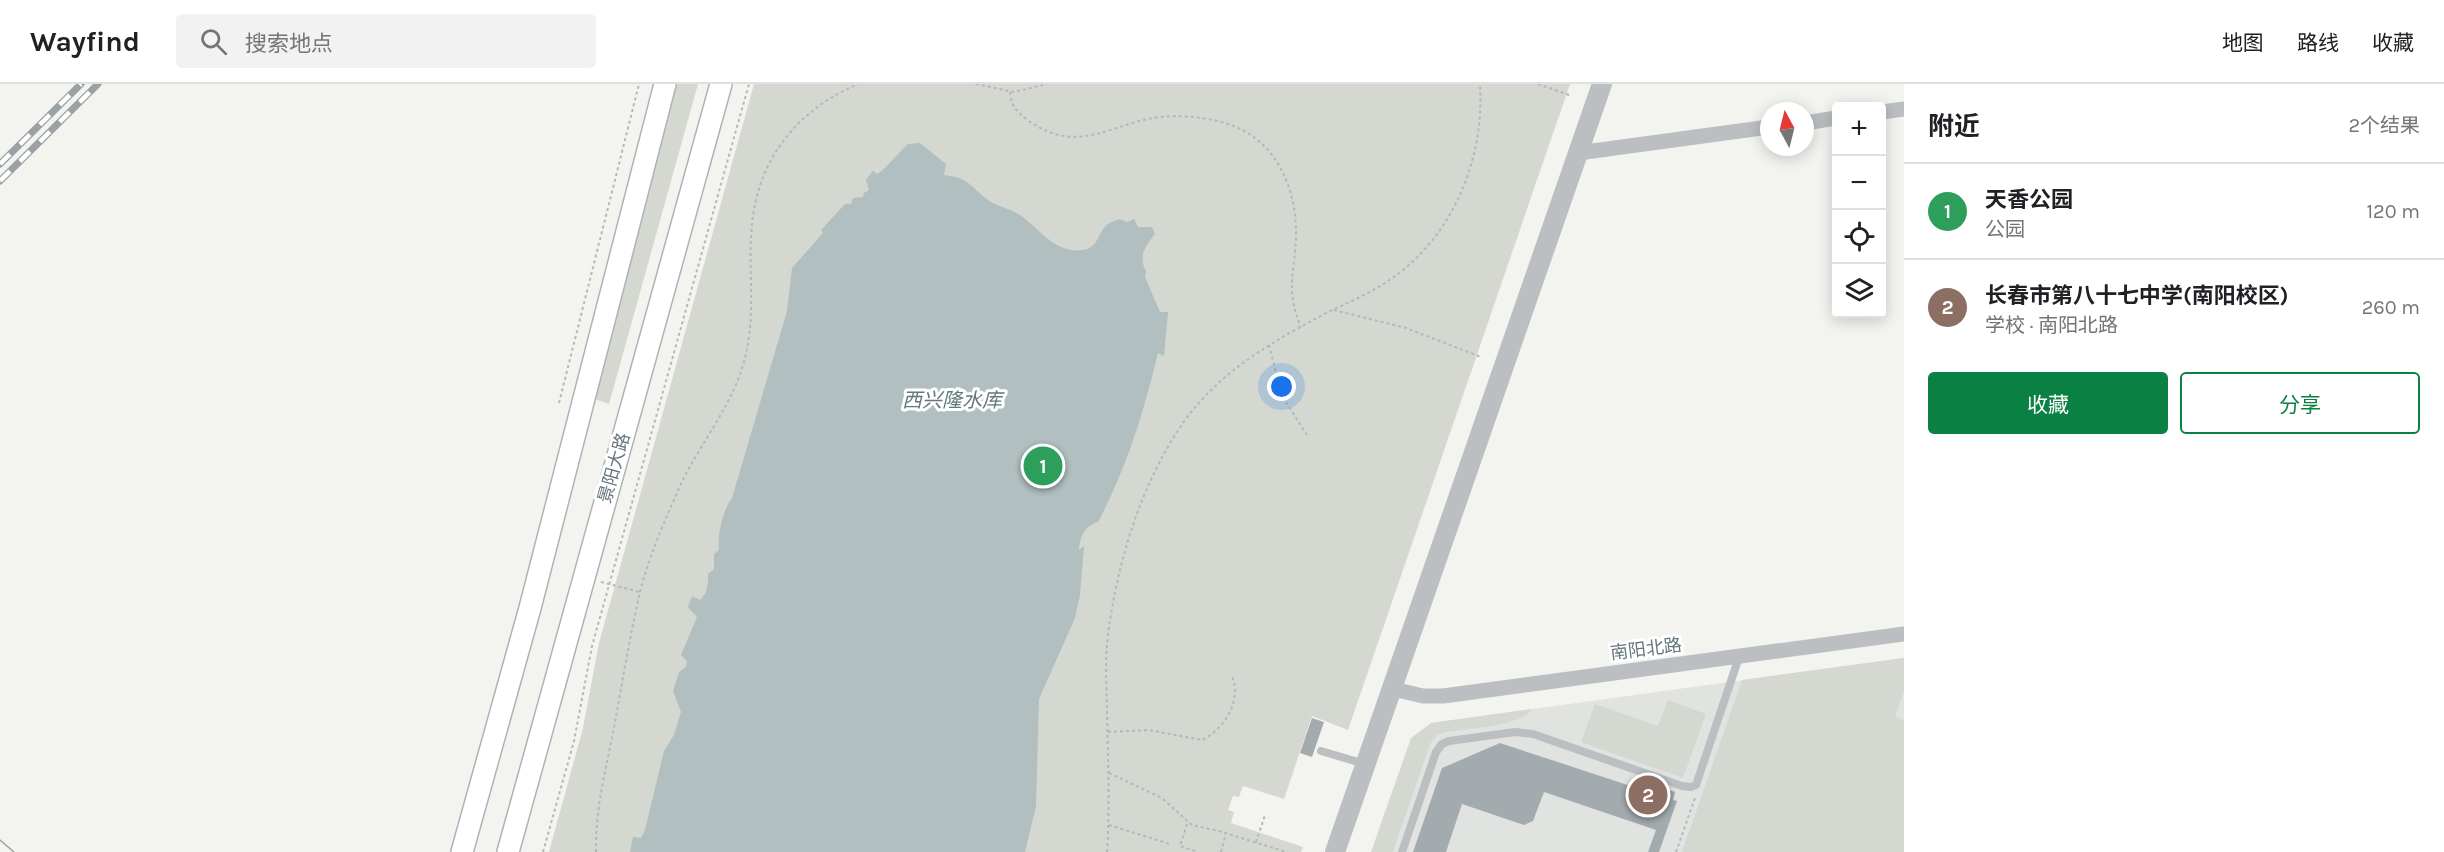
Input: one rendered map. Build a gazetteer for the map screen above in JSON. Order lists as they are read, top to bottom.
{
  "streets": {
    "main road": ["景阳大路"],
    "street": ["南阳北路"]
  },
  "water": ["西兴隆水库"],
  "north": "top",
  "page": {
    "header": "Wayfind",
    "search": "搜索地点",
    "nav": ["地图", "路线", "收藏"],
    "heading": ["附近", "2个结果"],
    "map_buttons": ["+", "−"],
    "list": [
      {
        "mark": "1",
        "name": "天香公园",
        "note": "公园",
        "value": "120 m"
      },
      {
        "mark": "2",
        "name": "长春市第八十七中学(南阳校区)",
        "note": "学校 · 南阳北路",
        "value": "260 m"
      }
    ],
    "buttons": ["收藏", "分享"],
    "pins": ["1", "2"]
  }
}
